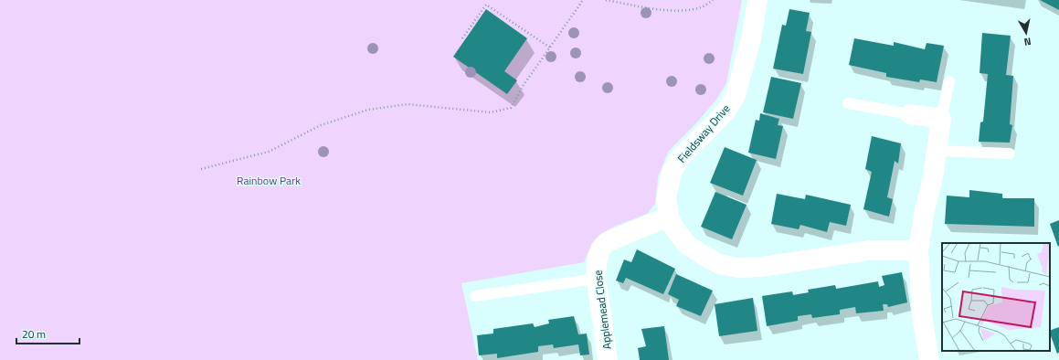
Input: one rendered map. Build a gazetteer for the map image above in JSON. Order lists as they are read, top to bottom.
{
  "streets": {
    "street": ["Fieldsway Drive", "Applemead Close"]
  },
  "crossings": [
    ["Fieldsway Drive", "Applemead Close"]
  ],
  "parks": ["Rainbow Park"],
  "scale_bar": "20 m",
  "north": "bottom"
}
